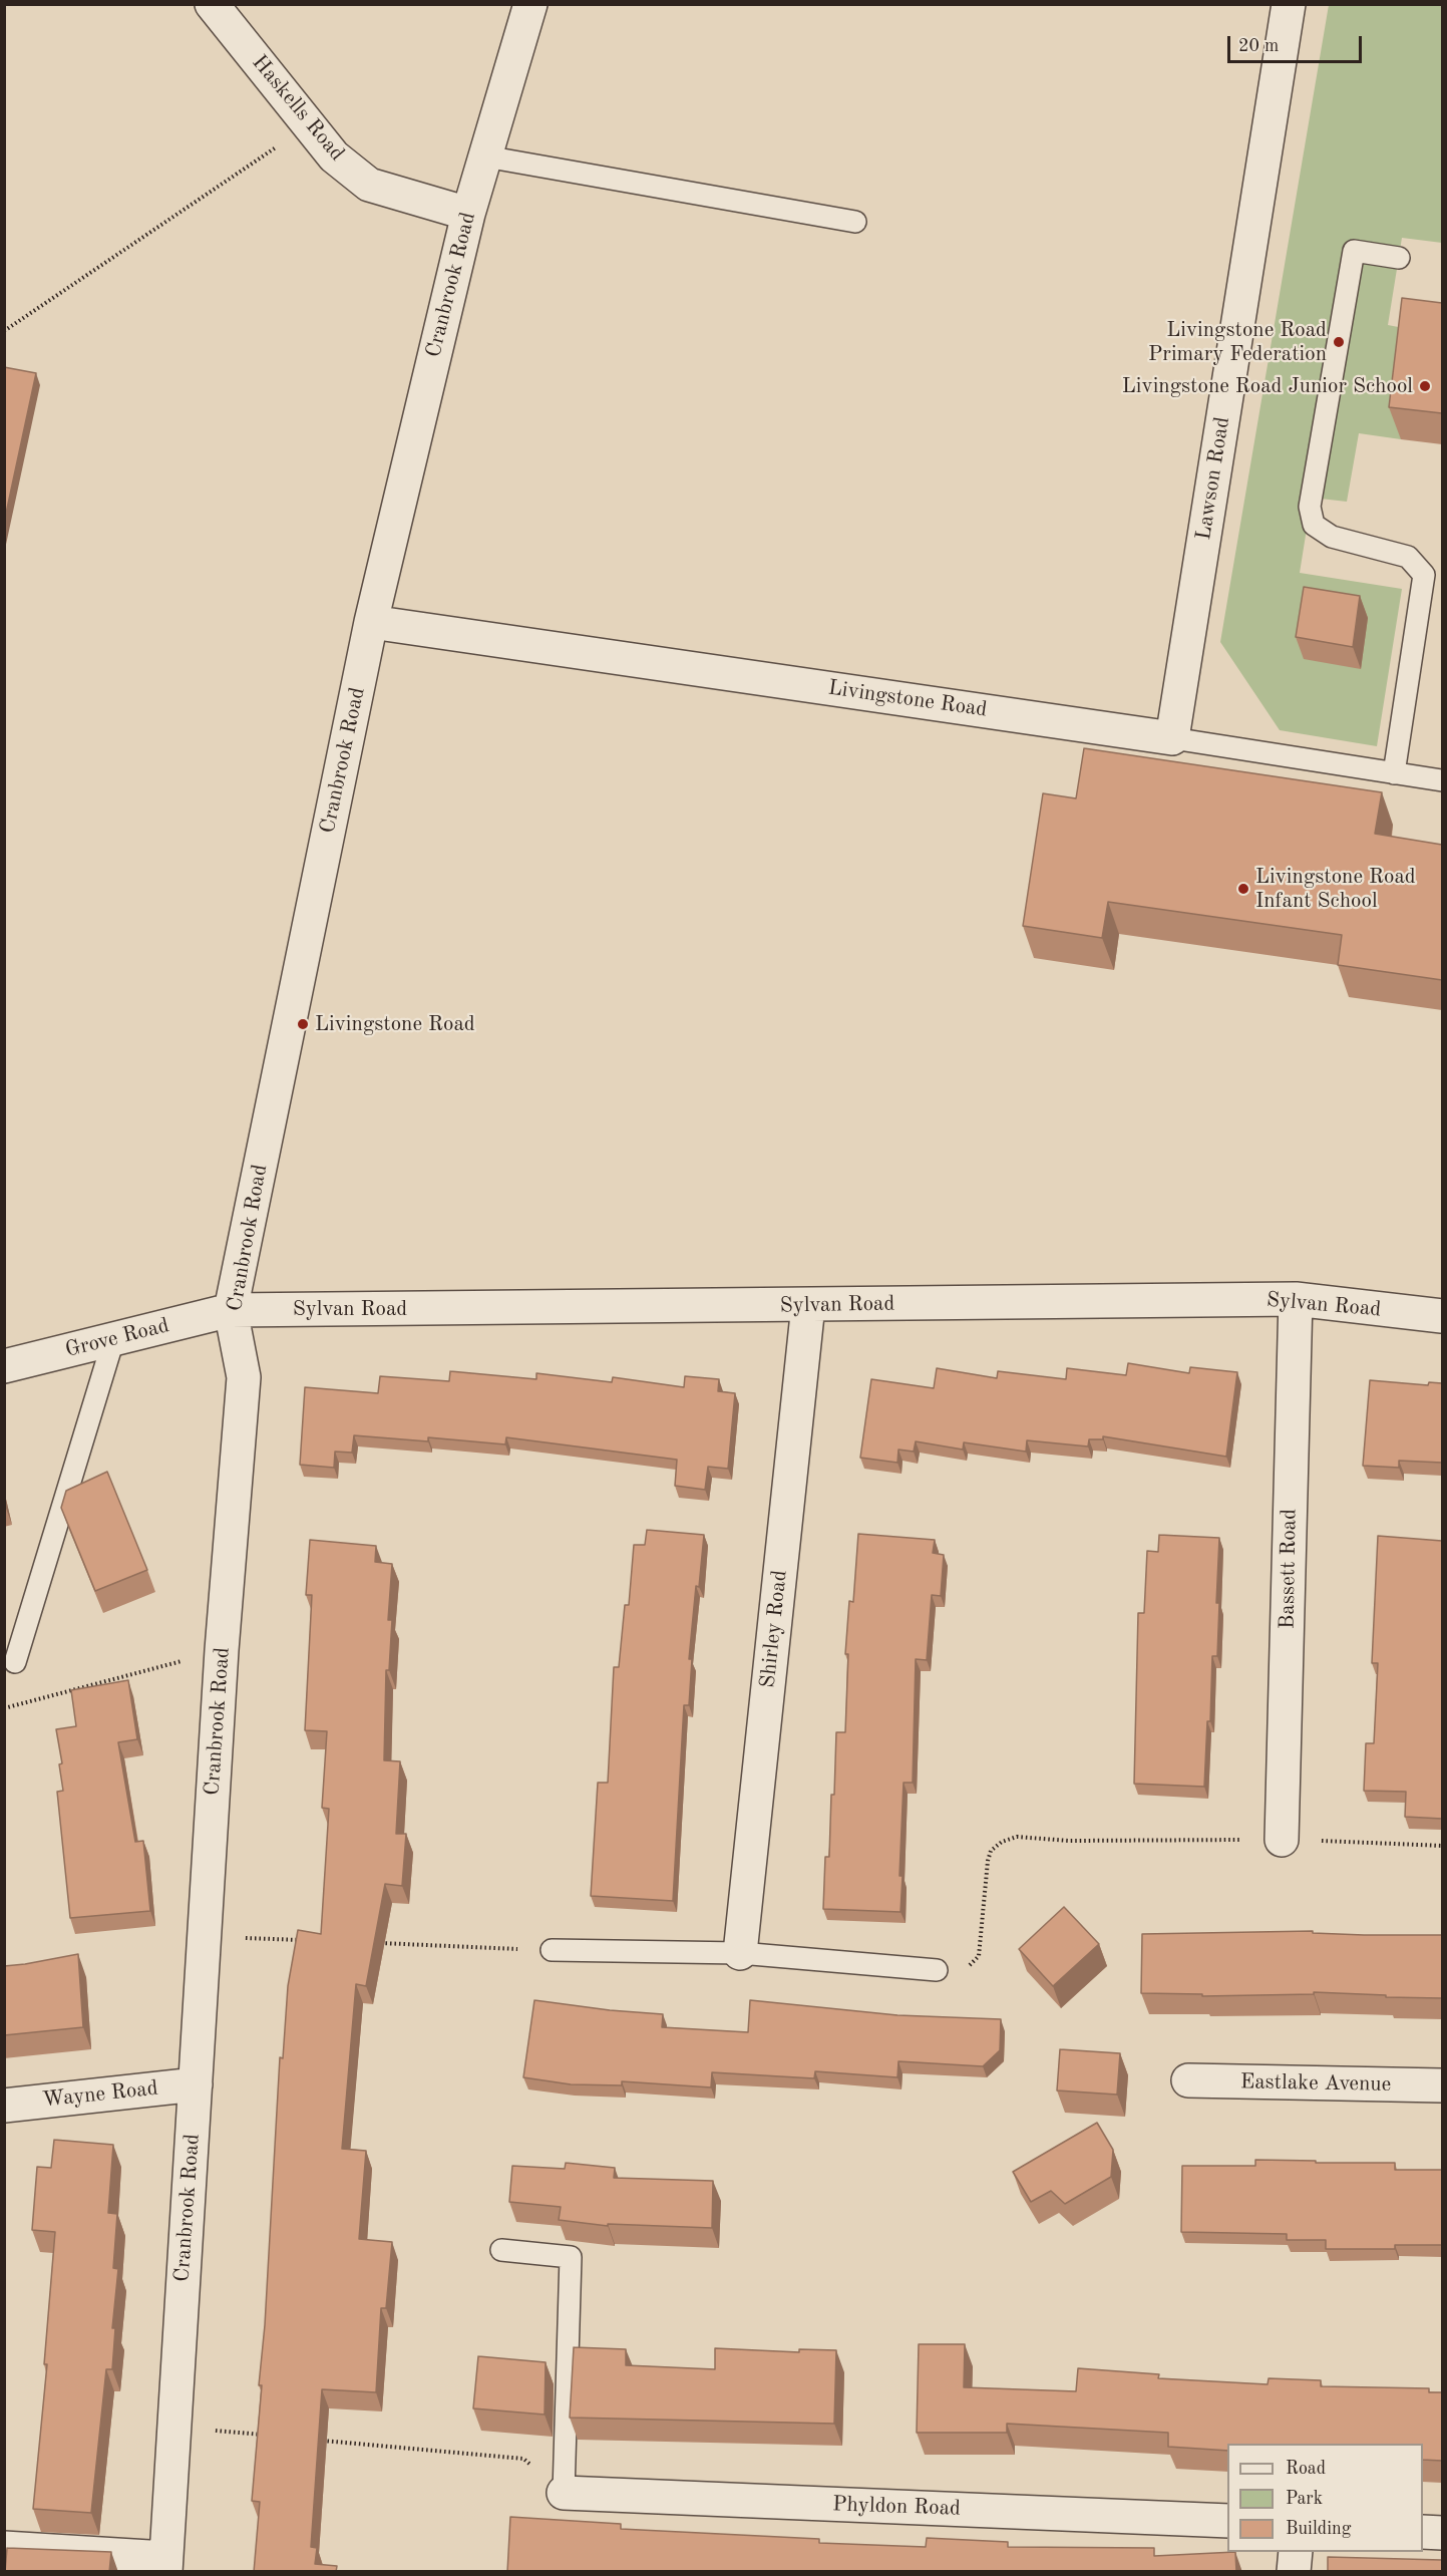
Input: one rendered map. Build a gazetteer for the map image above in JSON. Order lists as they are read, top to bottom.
{
  "streets": {
    "street": [
      "Haskells Road",
      "Cranbrook Road",
      "Lawson Road",
      "Livingstone Road",
      "Sylvan Road",
      "Grove Road",
      "Bassett Road",
      "Shirley Road",
      "Eastlake Avenue",
      "Wayne Road",
      "Phyldon Road"
    ]
  },
  "crossings": [
    ["Haskells Road", "Cranbrook Road"],
    ["Cranbrook Road", "Livingstone Road"],
    ["Cranbrook Road", "Sylvan Road"],
    ["Cranbrook Road", "Grove Road"],
    ["Cranbrook Road", "Wayne Road"],
    ["Lawson Road", "Livingstone Road"],
    ["Sylvan Road", "Grove Road"],
    ["Sylvan Road", "Bassett Road"],
    ["Sylvan Road", "Shirley Road"]
  ],
  "places": [
    "Livingstone Road Primary Federation",
    "Livingstone Road Junior School",
    "Livingstone Road Infant School",
    "Livingstone Road"
  ],
  "legend": ["Road", "Park", "Building"],
  "scale_bar": "20 m"
}
